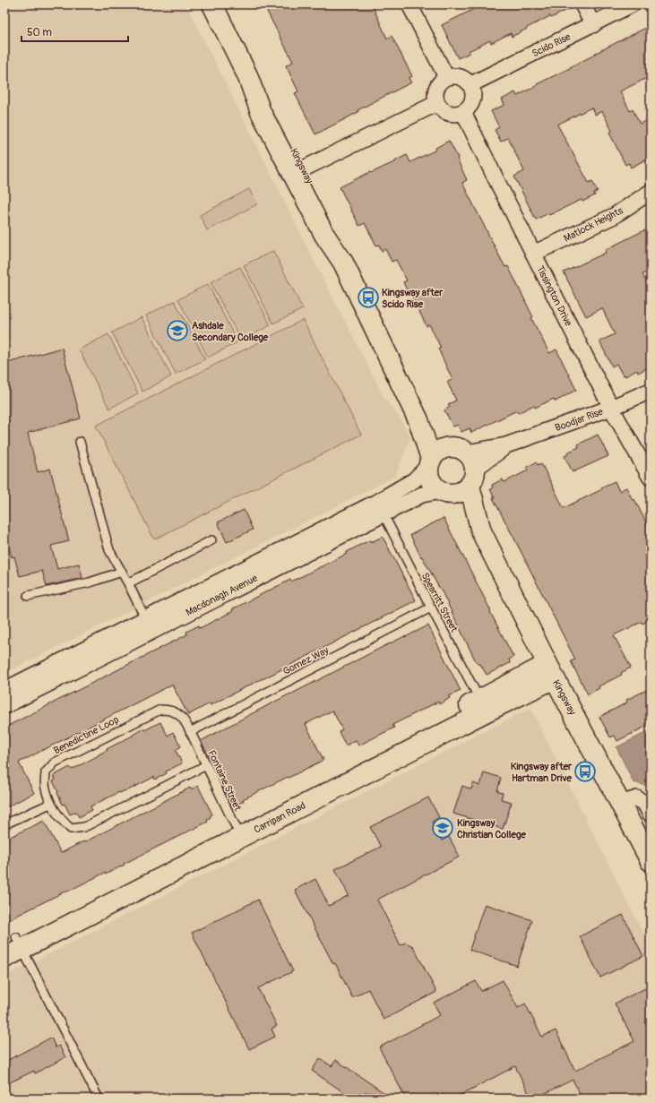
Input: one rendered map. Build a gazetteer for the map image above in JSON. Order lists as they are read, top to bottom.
{
  "streets": {
    "main road": ["Kingsway", "Carripan Road"],
    "street": [
      "Scido Rise",
      "Matlock Heights",
      "Tissington Drive",
      "Boodjar Rise",
      "Macdonagh Avenue"
    ],
    "lane": [
      "Spearritt Street",
      "Gomez Way",
      "Benedictine Loop",
      "Fontaine Street"
    ]
  },
  "crossings": [
    ["Scido Rise", "Tissington Drive"],
    ["Kingsway", "Boodjar Rise"],
    ["Kingsway", "Macdonagh Avenue"],
    ["Kingsway", "Carripan Road"],
    ["Matlock Heights", "Tissington Drive"],
    ["Tissington Drive", "Boodjar Rise"],
    ["Boodjar Rise", "Macdonagh Avenue"],
    ["Macdonagh Avenue", "Spearritt Street"],
    ["Spearritt Street", "Gomez Way"],
    ["Spearritt Street", "Carripan Road"],
    ["Gomez Way", "Benedictine Loop"],
    ["Gomez Way", "Fontaine Street"],
    ["Benedictine Loop", "Fontaine Street"],
    ["Fontaine Street", "Carripan Road"]
  ],
  "places": {
    "bus stop": ["Kingsway after Scido Rise", "Kingsway after Hartman Drive"],
    "school or university": ["Ashdale Secondary College", "Kingsway Christian College"]
  },
  "scale_bar": "50 m"
}
